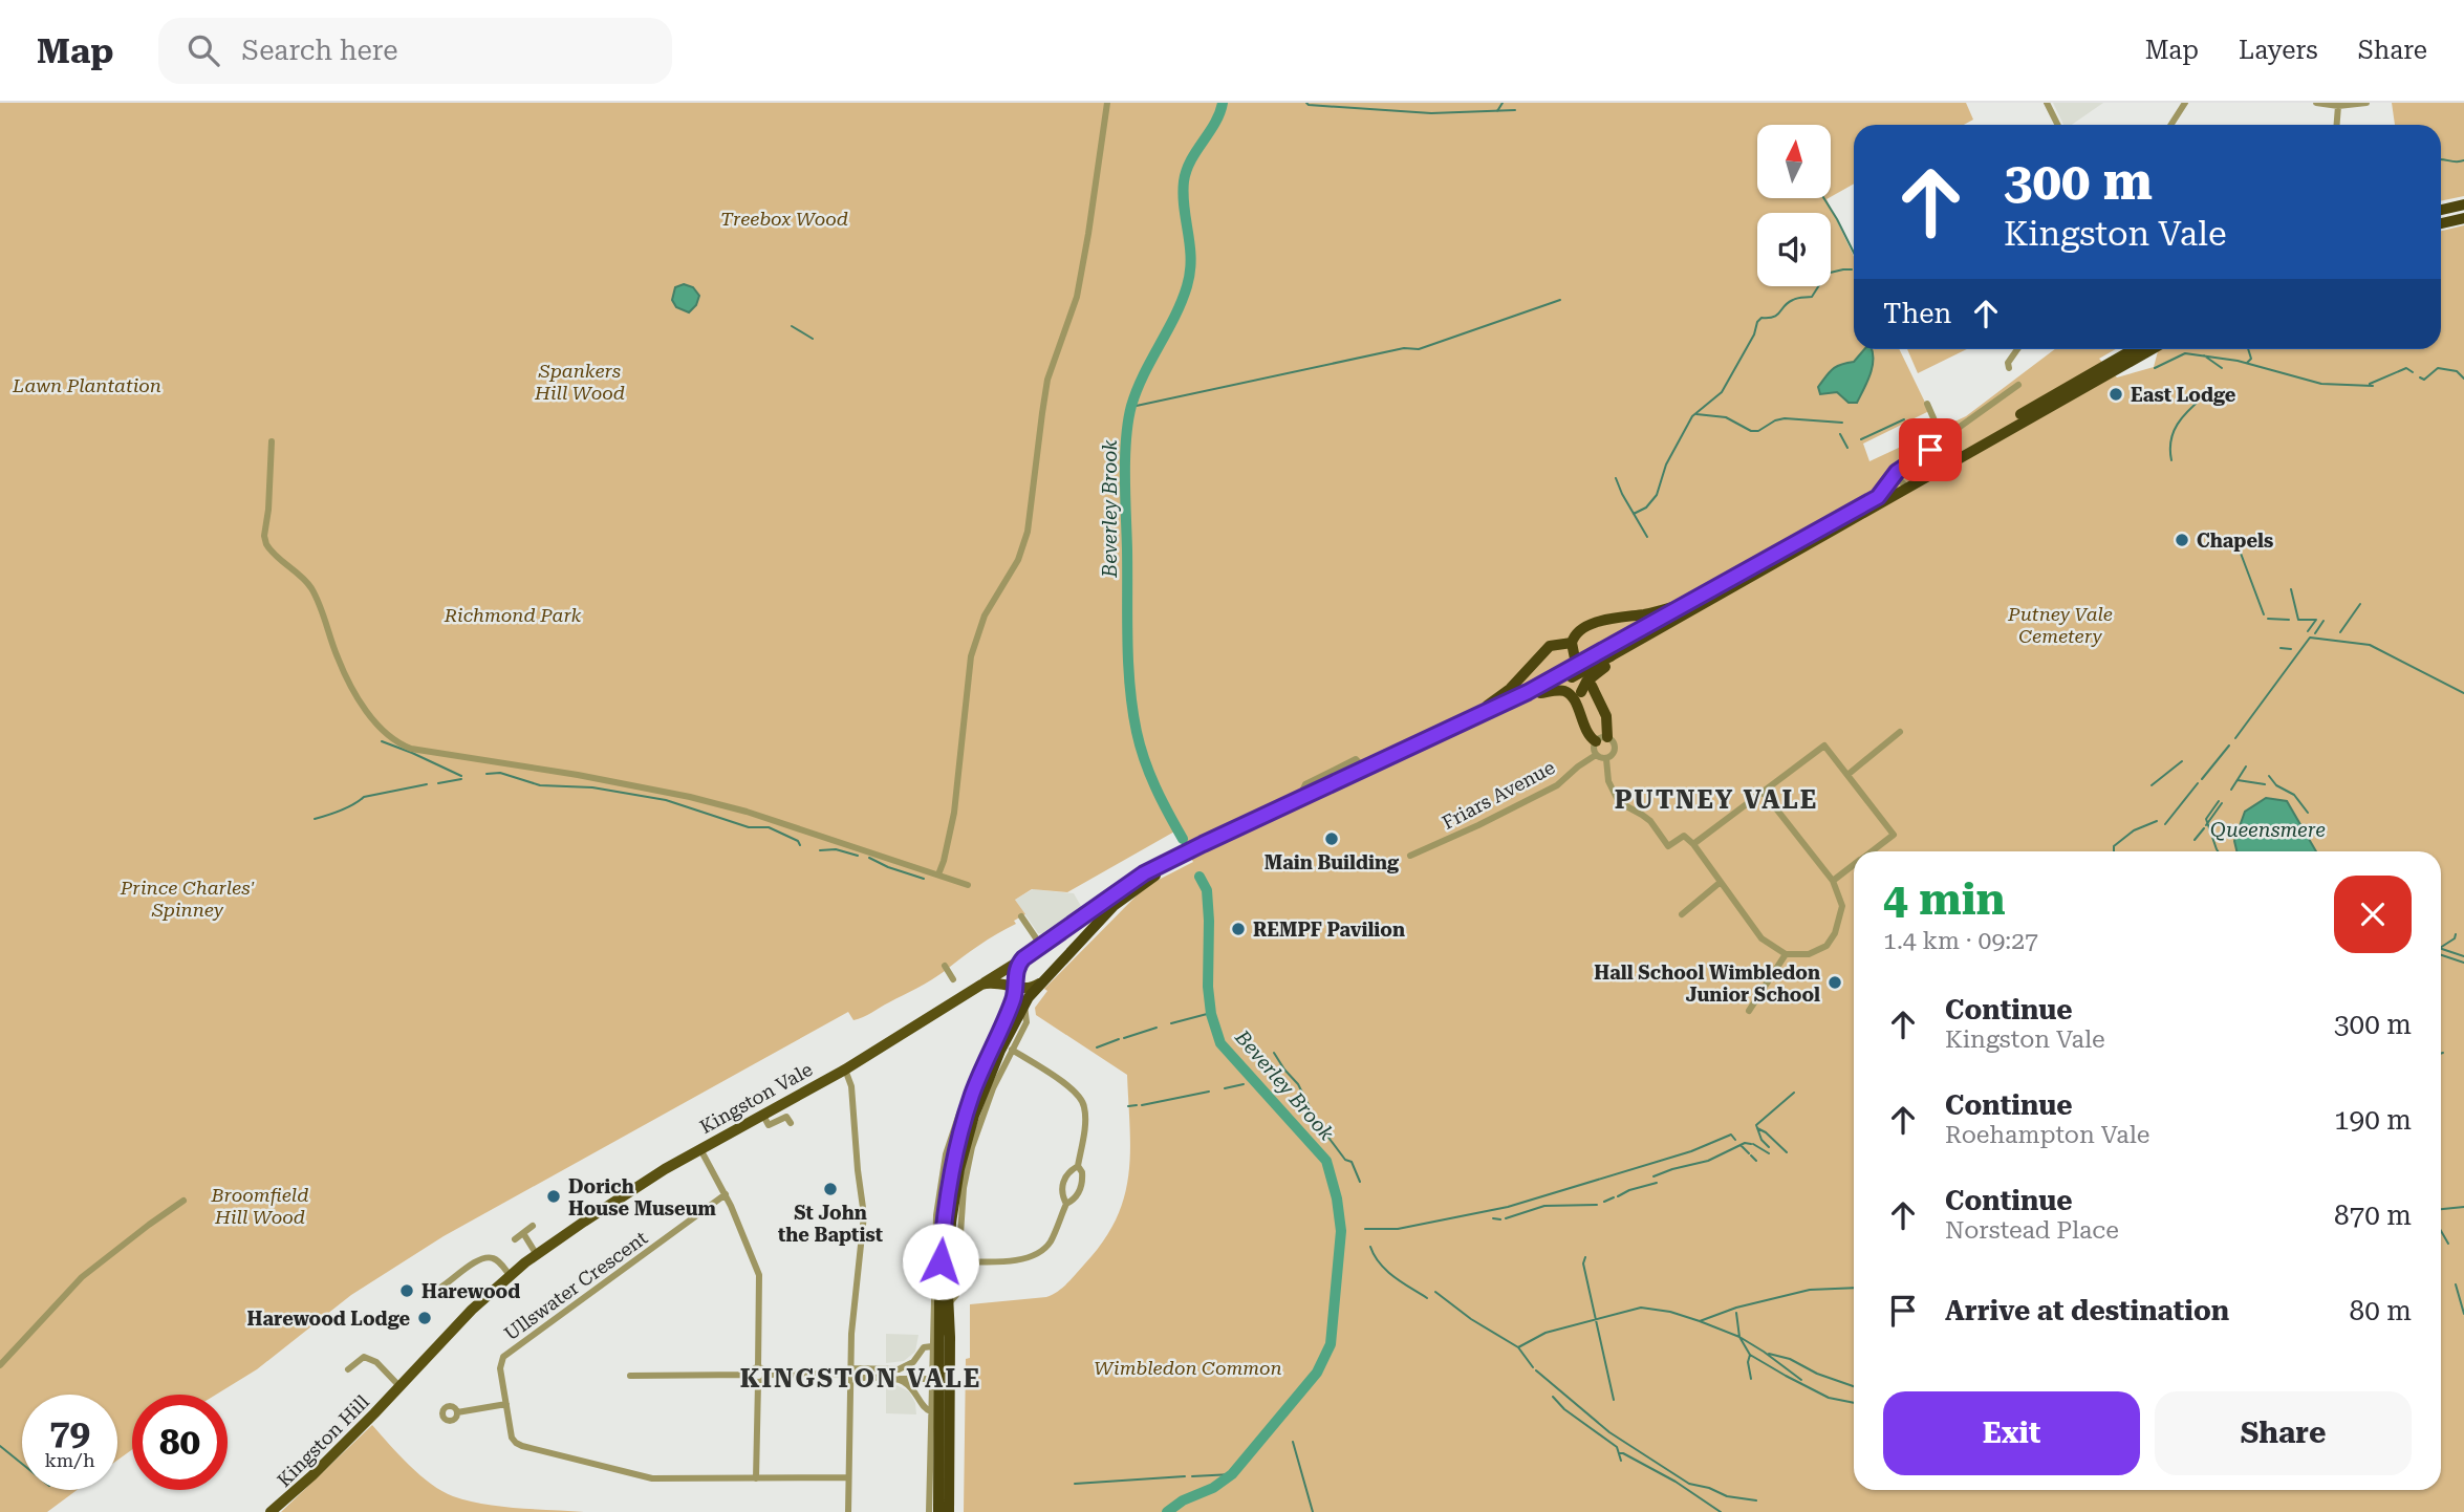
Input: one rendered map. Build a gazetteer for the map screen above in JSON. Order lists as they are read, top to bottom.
{
  "streets": {
    "main road": ["Kingston Vale", "Kingston Hill"],
    "street": ["Friars Avenue", "Ullswater Crescent"]
  },
  "crossings": [
    ["Kingston Vale", "Kingston Hill"]
  ],
  "districts": ["PUTNEY VALE", "KINGSTON VALE"],
  "water": ["Beverley Brook", "Queensmere"],
  "parks": [
    "Treebox Wood",
    "Spankers Hill Wood",
    "Lawn Plantation",
    "Putney Vale Cemetery",
    "Richmond Park",
    "Prince Charles' Spinney",
    "Broomfield Hill Wood",
    "Wimbledon Common"
  ],
  "places": [
    "East Lodge",
    "Chapels",
    "Main Building",
    "REMPF Pavilion",
    "Hall School Wimbledon Junior School",
    "St John the Baptist",
    "Dorich House Museum",
    "Harewood",
    "Harewood Lodge"
  ],
  "north": "top",
  "page": {
    "header": "Map",
    "search": "Search here",
    "nav": ["Map", "Layers", "Share"],
    "turn": ["300 m", "Kingston Vale"],
    "then": "Then",
    "heading": ["4 min", "1.4 km · 09:27"],
    "list": [
      {
        "name": "Continue",
        "note": "Kingston Vale",
        "value": "300 m"
      },
      {
        "name": "Continue",
        "note": "Roehampton Vale",
        "value": "190 m"
      },
      {
        "name": "Continue",
        "note": "Norstead Place",
        "value": "870 m"
      },
      {
        "name": "Arrive at destination",
        "value": "80 m"
      }
    ],
    "buttons": ["Exit", "Share"],
    "speed": "79 km/h",
    "limit": "80"
  }
}
